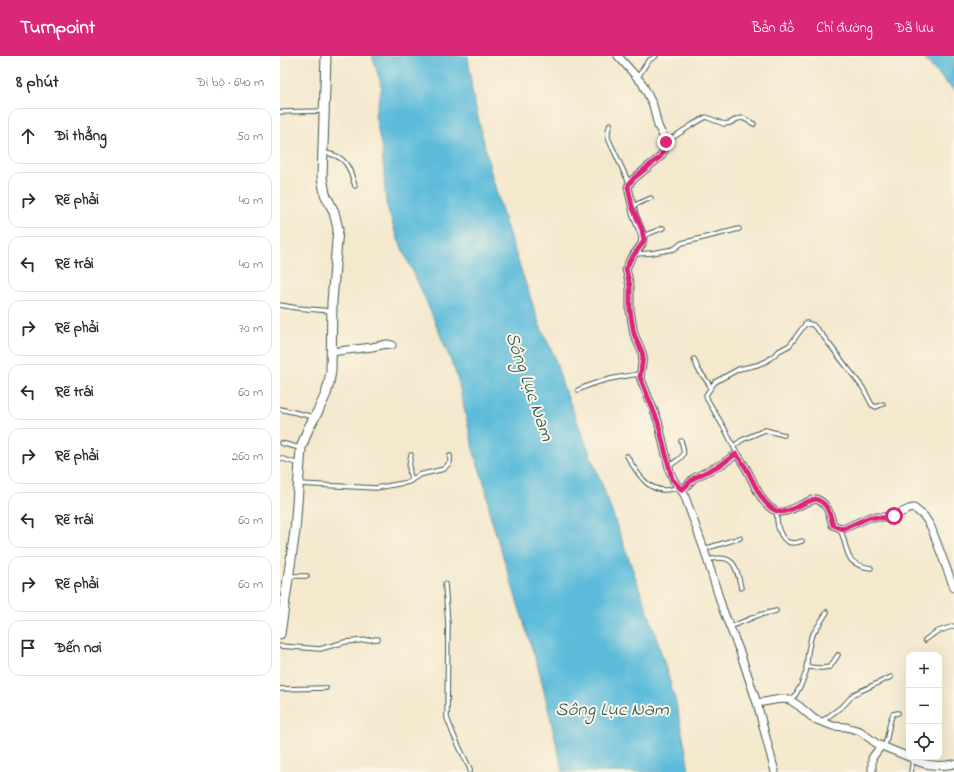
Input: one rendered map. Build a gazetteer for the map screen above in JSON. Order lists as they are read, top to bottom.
{
  "water": ["Sông Lục Nam"],
  "page": {
    "header": "Turnpoint",
    "nav": ["Bản đồ", "Chỉ đường", "Đã lưu"],
    "heading": ["8 phút", "Đi bộ · 640 m"],
    "list": [
      ["Đi thẳng", "50 m"],
      ["Rẽ phải", "40 m"],
      ["Rẽ trái", "40 m"],
      ["Rẽ phải", "70 m"],
      ["Rẽ trái", "60 m"],
      ["Rẽ phải", "260 m"],
      ["Rẽ trái", "60 m"],
      ["Rẽ phải", "60 m"],
      "Đến nơi"
    ],
    "map_buttons": ["+", "−"]
  }
}
